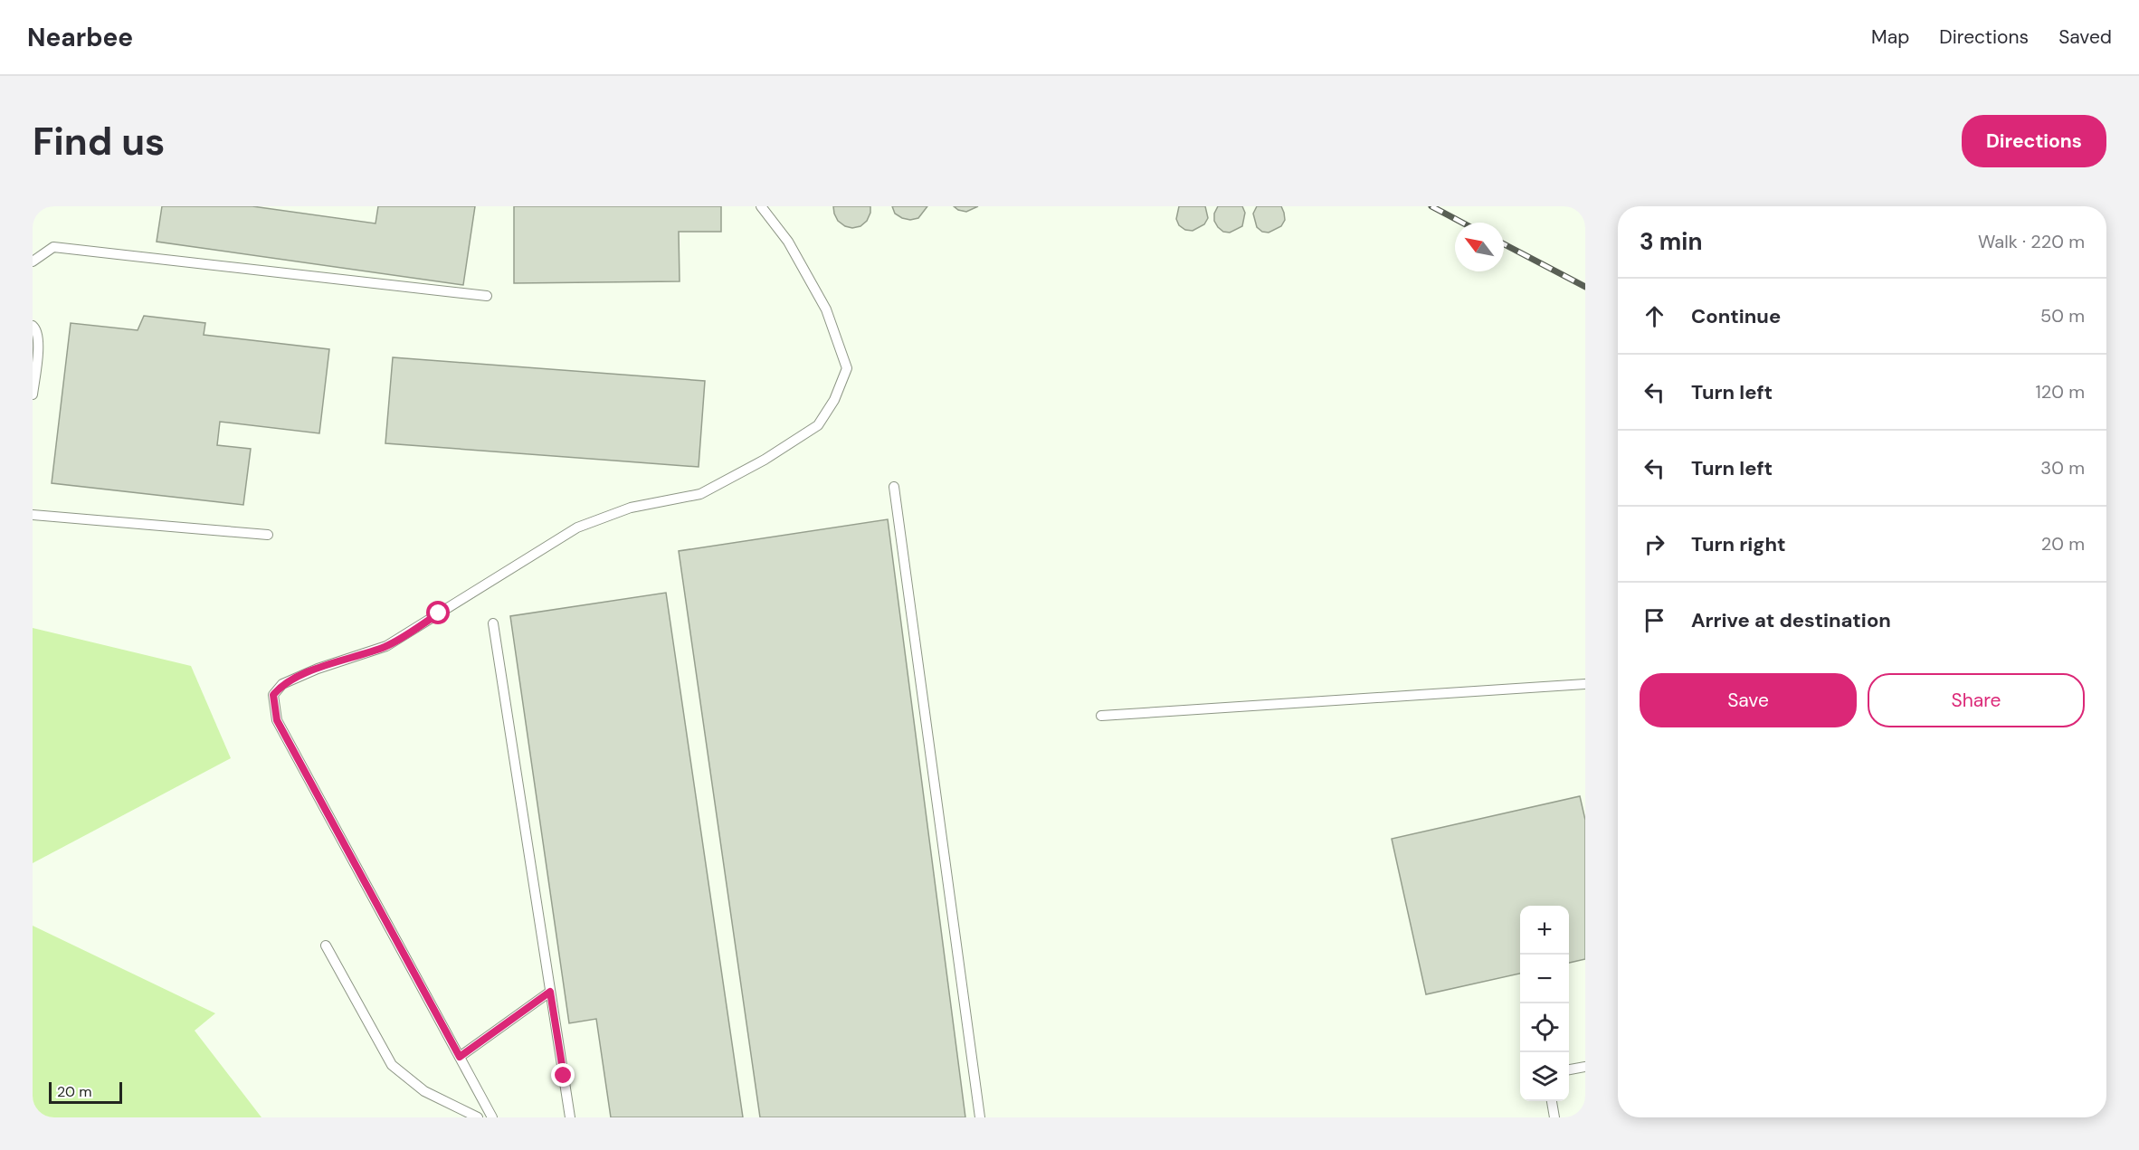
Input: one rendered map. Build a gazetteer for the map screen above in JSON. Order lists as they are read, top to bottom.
{
  "scale_bar": "20 m",
  "north": "top left",
  "page": {
    "header": "Nearbee",
    "nav": ["Map", "Directions", "Saved"],
    "buttons": [
      "Directions",
      ["Save", "Share"]
    ],
    "title": "Find us",
    "heading": ["3 min", "Walk · 220 m"],
    "list": [
      ["Continue", "50 m"],
      ["Turn left", "120 m"],
      ["Turn left", "30 m"],
      ["Turn right", "20 m"],
      "Arrive at destination"
    ],
    "map_buttons": ["+", "−"],
    "scale": "20 m"
  }
}
